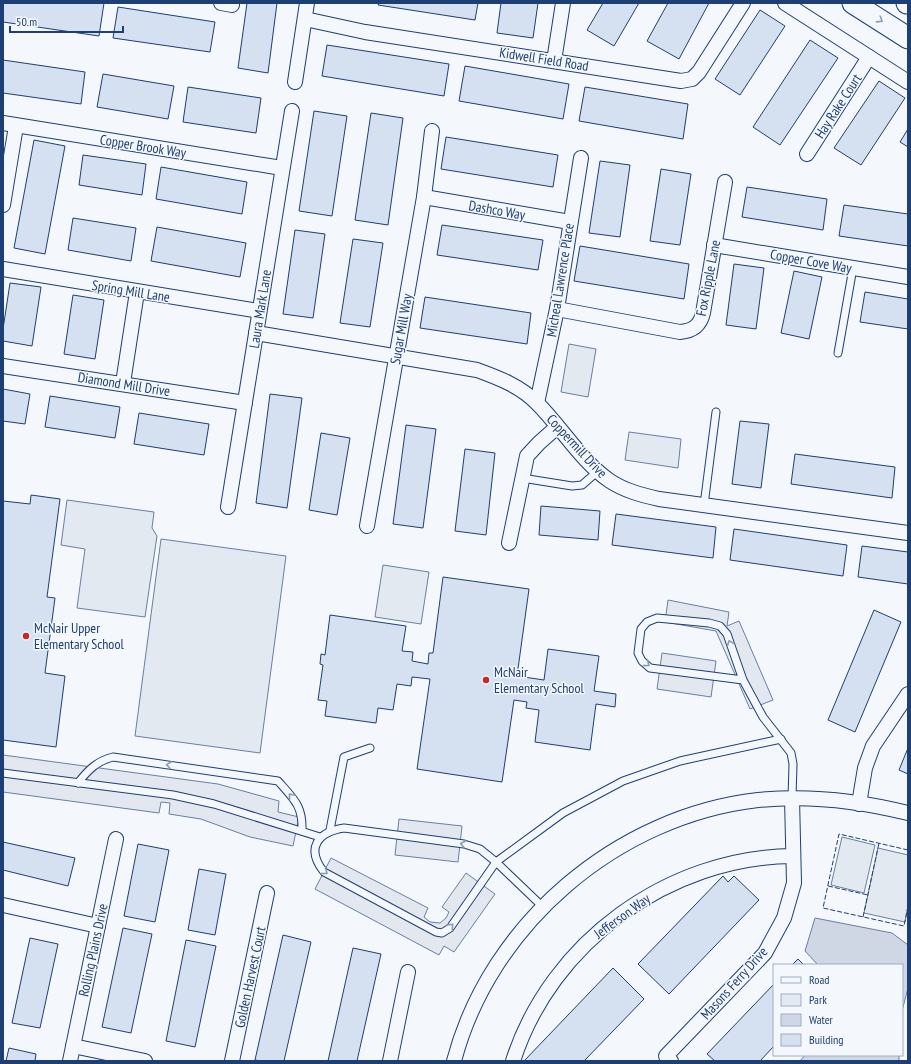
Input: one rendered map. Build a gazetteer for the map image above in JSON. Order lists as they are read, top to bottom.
{
  "streets": {
    "street": [
      "Kidwell Field Road",
      "Hay Rake Court",
      "Copper Brook Way",
      "Dashco Way",
      "Copper Cove Way",
      "Fox Ripple Lane",
      "Micheal Lawrence Place",
      "Spring Mill Lane",
      "Laura Mark Lane",
      "Sugar Mill Way",
      "Diamond Mill Drive",
      "Coppermill Drive",
      "Jefferson Way",
      "Rolling Plains Drive",
      "Golden Harvest Court",
      "Masons Ferry Drive"
    ]
  },
  "crossings": [
    ["Copper Brook Way", "Laura Mark Lane"],
    ["Dashco Way", "Micheal Lawrence Place"],
    ["Dashco Way", "Sugar Mill Way"],
    ["Copper Cove Way", "Fox Ripple Lane"],
    ["Fox Ripple Lane", "Micheal Lawrence Place"],
    ["Micheal Lawrence Place", "Coppermill Drive"],
    ["Spring Mill Lane", "Laura Mark Lane"],
    ["Laura Mark Lane", "Diamond Mill Drive"],
    ["Laura Mark Lane", "Coppermill Drive"],
    ["Sugar Mill Way", "Coppermill Drive"],
    ["Jefferson Way", "Masons Ferry Drive"]
  ],
  "places": ["McNair Upper Elementary School", "McNair Elementary School"],
  "legend": [
    "Road",
    "Park",
    "Water",
    "Building"
  ],
  "scale_bar": "50 m"
}
